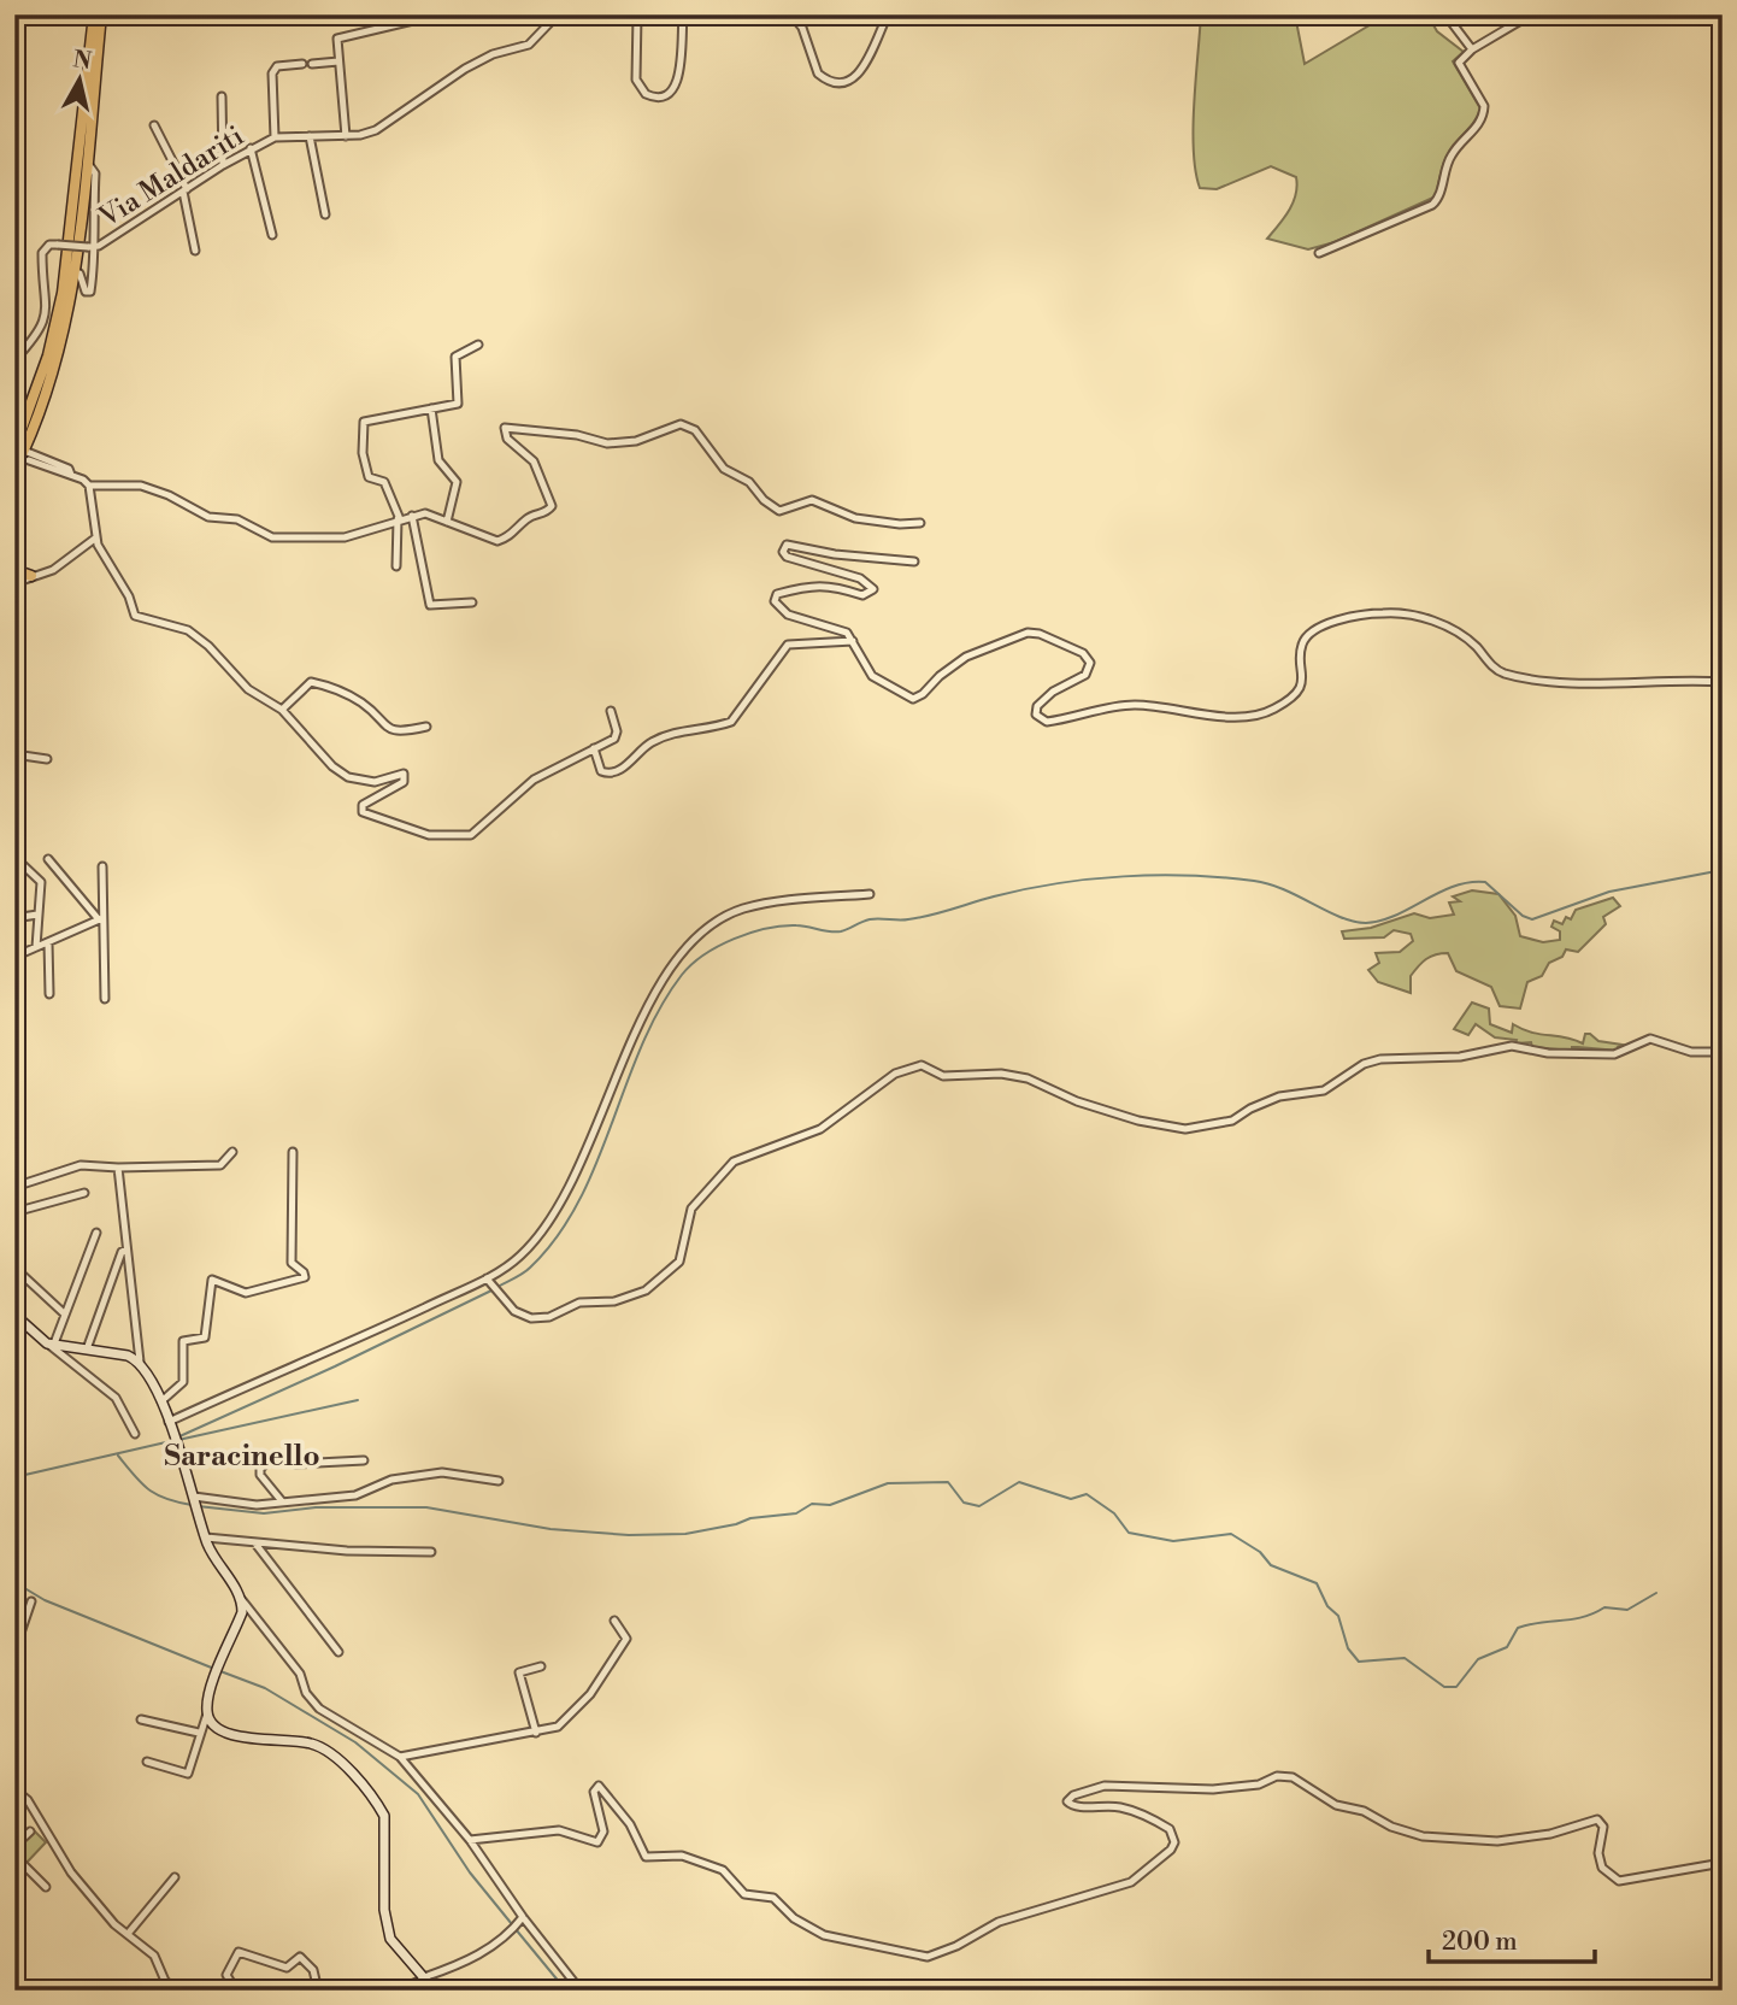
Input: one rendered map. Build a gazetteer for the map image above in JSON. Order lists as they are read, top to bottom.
{
  "streets": {
    "street": ["Via Maldariti"]
  },
  "districts": ["Saracinello"],
  "scale_bar": "200 m",
  "north": "top"
}
